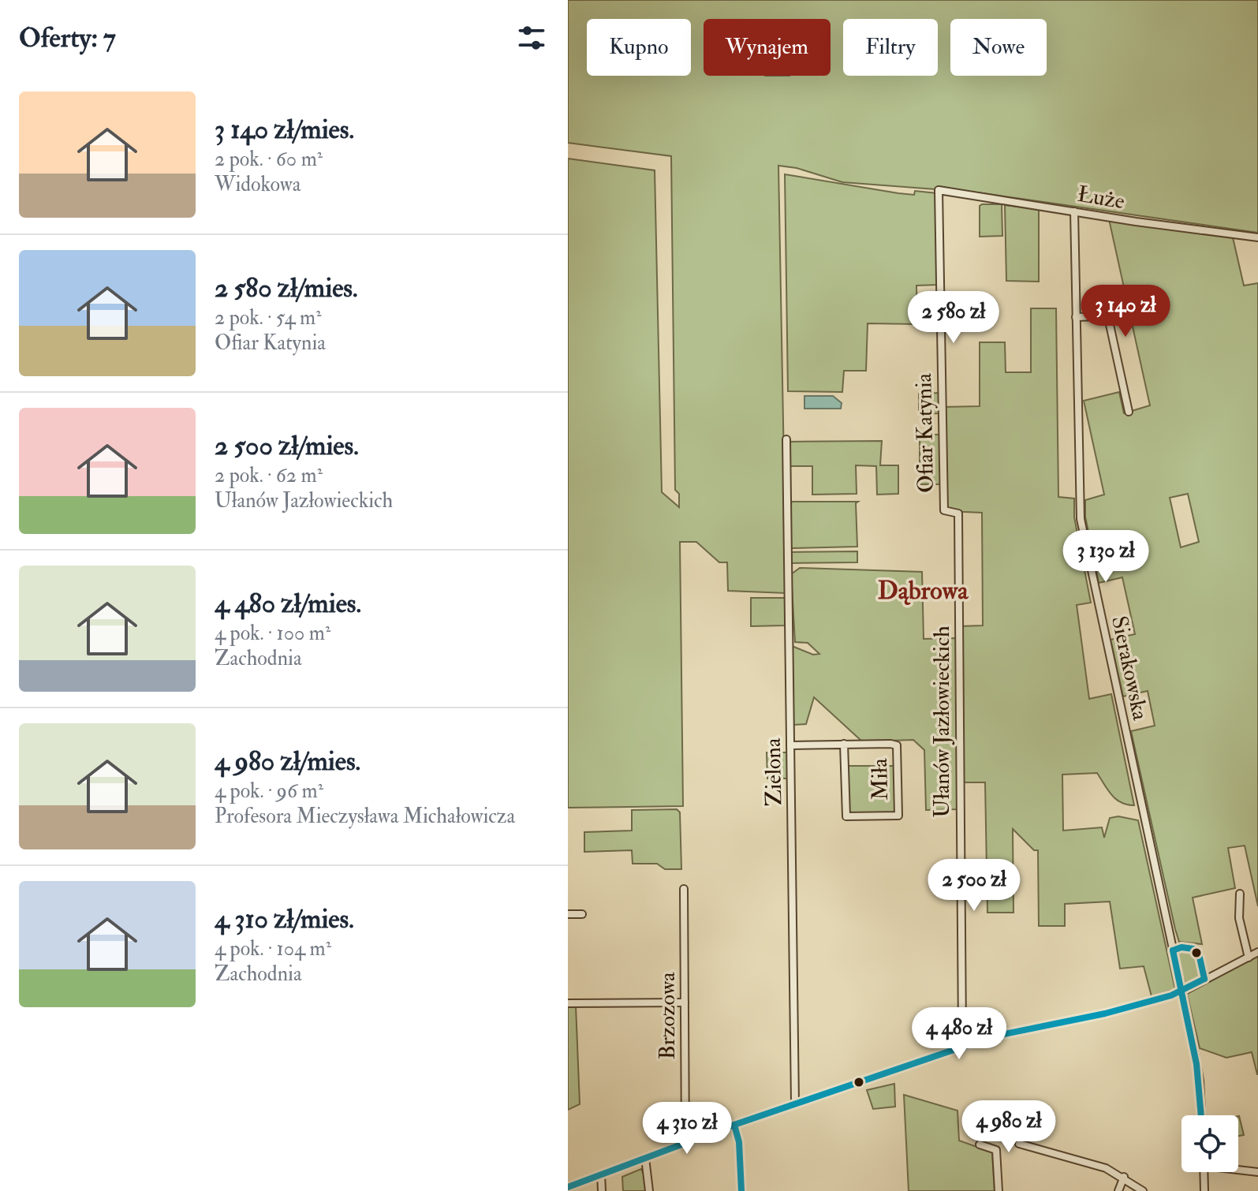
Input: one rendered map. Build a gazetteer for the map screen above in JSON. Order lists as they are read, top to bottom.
{
  "streets": {
    "street": [
      "Łuże",
      "Ofiar Katynia",
      "Sierakowska",
      "Ułanów Jazłowieckich",
      "Zielona",
      "Miła",
      "Brzozowa"
    ]
  },
  "crossings": [
    ["Łuże", "Ofiar Katynia"],
    ["Łuże", "Sierakowska"],
    ["Ofiar Katynia", "Ułanów Jazłowieckich"],
    ["Zielona", "Miła"]
  ],
  "districts": ["Dąbrowa"],
  "page": {
    "heading": "Oferty: 7",
    "chip": [
      "Kupno",
      "Wynajem",
      "Filtry",
      "Nowe"
    ],
    "list": [
      {
        "name": "3 140 zł/mies.",
        "note": "2 pok. · 60 m² · Widokowa"
      },
      {
        "name": "2 580 zł/mies.",
        "note": "2 pok. · 54 m² · Ofiar Katynia"
      },
      {
        "name": "2 500 zł/mies.",
        "note": "2 pok. · 62 m² · Ułanów Jazłowieckich"
      },
      {
        "name": "4 480 zł/mies.",
        "note": "4 pok. · 100 m² · Zachodnia"
      },
      {
        "name": "4 980 zł/mies.",
        "note": "4 pok. · 96 m² · Profesora Mieczysława Michałowicza"
      },
      {
        "name": "4 310 zł/mies.",
        "note": "4 pok. · 104 m² · Zachodnia"
      }
    ],
    "price": [
      "3 140 zł",
      "2 580 zł",
      "3 130 zł",
      "2 500 zł",
      "4 480 zł",
      "4 980 zł",
      "4 310 zł"
    ]
  }
}
